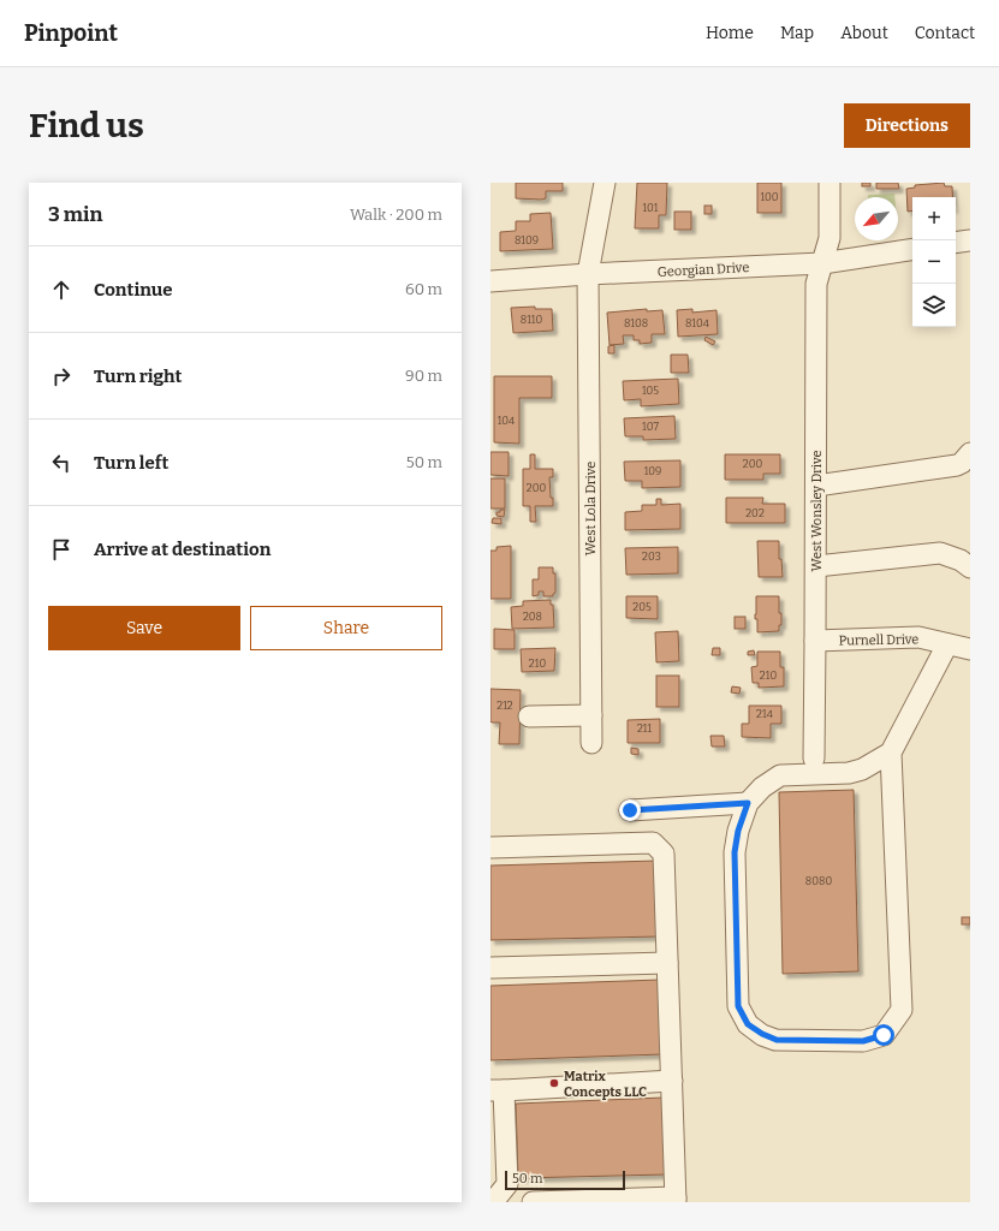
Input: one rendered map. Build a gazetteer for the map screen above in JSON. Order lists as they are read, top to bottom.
{
  "streets": {
    "street": [
      "Georgian Drive",
      "West Lola Drive",
      "West Wonsley Drive",
      "Purnell Drive"
    ]
  },
  "crossings": [
    ["Georgian Drive", "West Lola Drive"],
    ["Georgian Drive", "West Wonsley Drive"],
    ["West Wonsley Drive", "Purnell Drive"]
  ],
  "places": ["Matrix Concepts LLC"],
  "house_numbers": [
    "100",
    "101",
    "8109",
    "8110",
    "8108",
    "8104",
    "105",
    "104",
    "107",
    "200",
    "109",
    "200",
    "202",
    "203",
    "205",
    "208",
    "210",
    "210",
    "212",
    "214",
    "211",
    "8080"
  ],
  "scale_bar": "50 m",
  "north": "bottom left",
  "page": {
    "header": "Pinpoint",
    "nav": [
      "Home",
      "Map",
      "About",
      "Contact"
    ],
    "buttons": [
      "Directions",
      ["Save", "Share"]
    ],
    "title": "Find us",
    "heading": ["3 min", "Walk · 200 m"],
    "map_buttons": ["+", "−"],
    "list": [
      ["Continue", "60 m"],
      ["Turn right", "90 m"],
      ["Turn left", "50 m"],
      "Arrive at destination"
    ],
    "scale": "50 m"
  }
}
